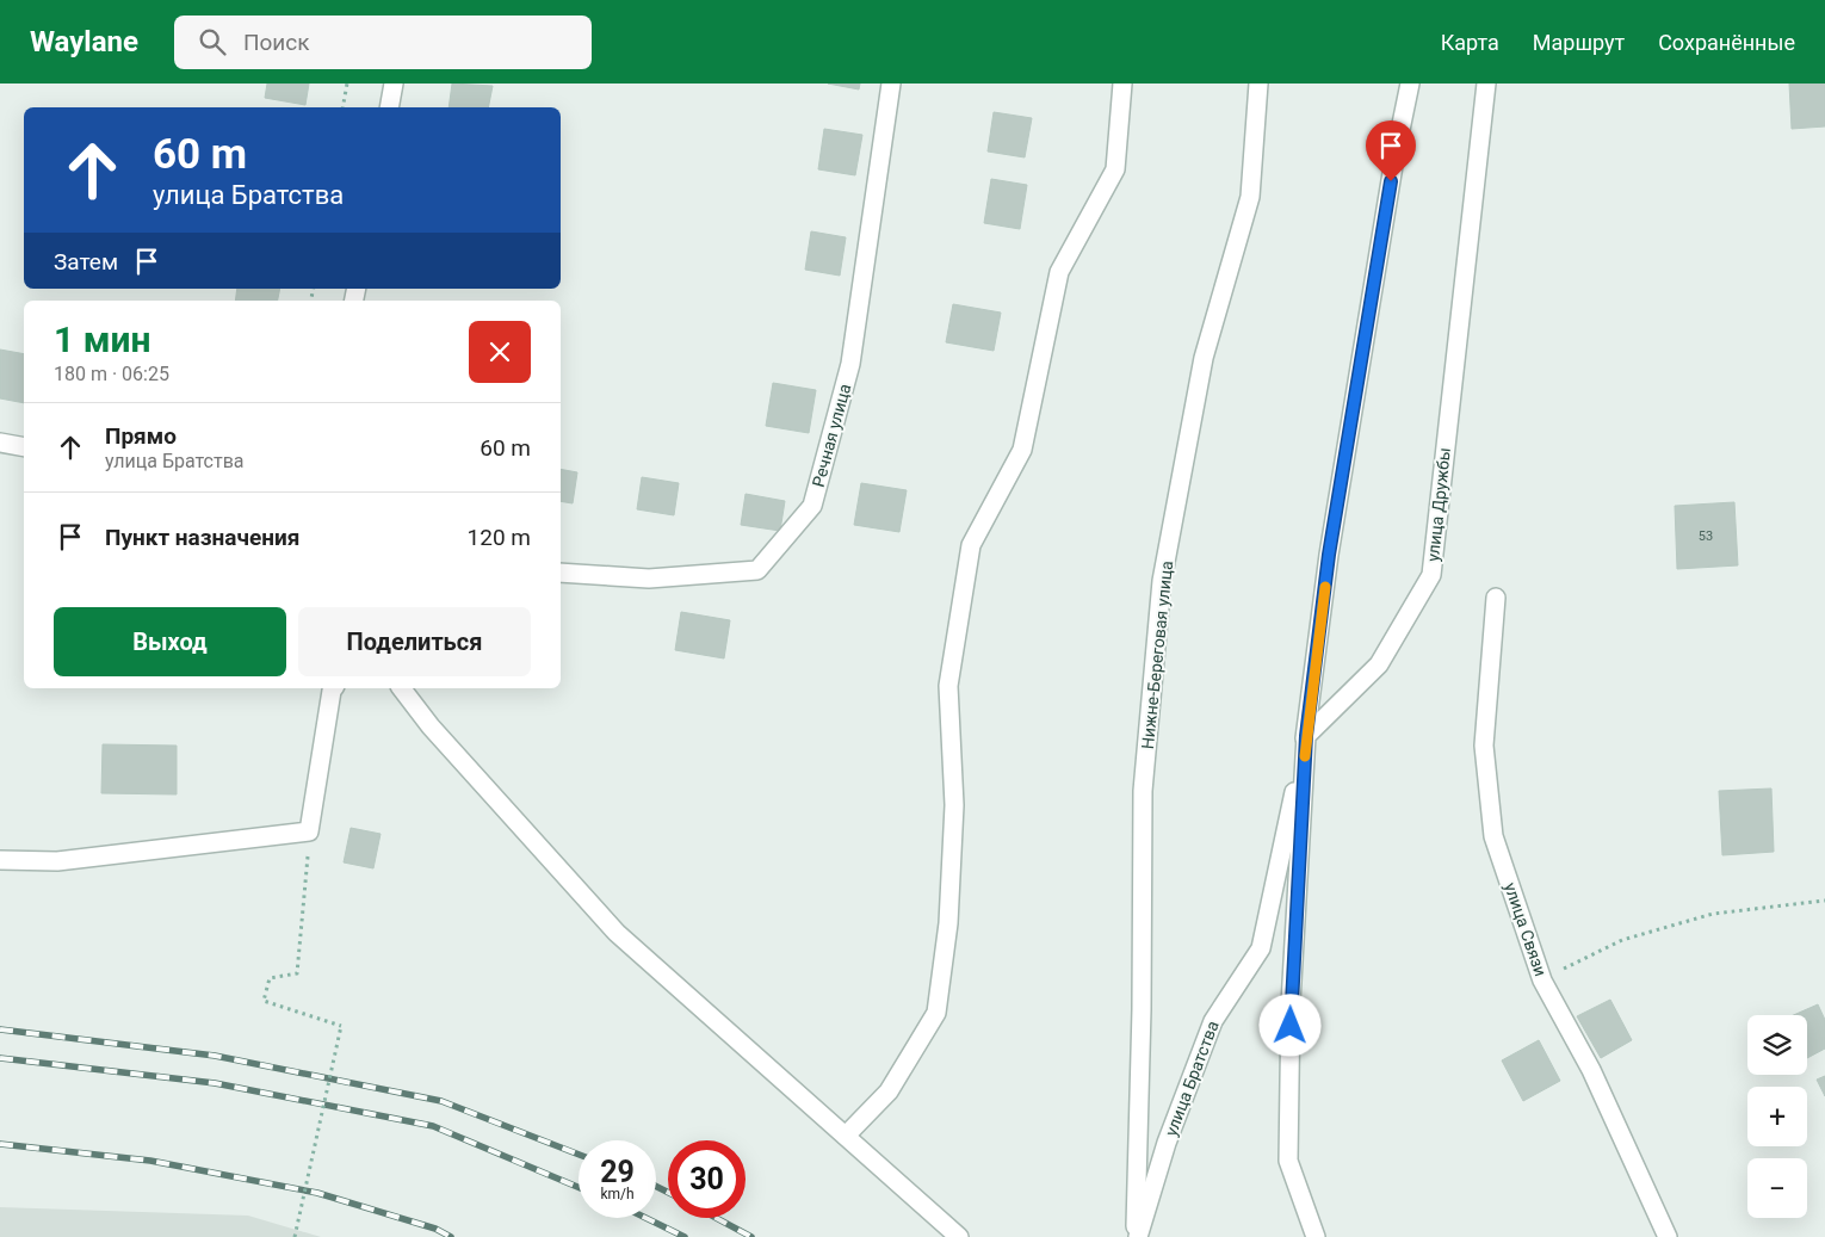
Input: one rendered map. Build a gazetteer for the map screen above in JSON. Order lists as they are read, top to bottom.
{
  "streets": {
    "street": [
      "Речная улица",
      "улица Дружбы",
      "Нижне-Береговая улица",
      "улица Связи",
      "улица Братства"
    ]
  },
  "crossings": [
    ["улица Дружбы", "улица Братства"],
    ["Нижне-Береговая улица", "улица Братства"]
  ],
  "house_numbers": ["53"],
  "page": {
    "header": "Waylane",
    "search": "Поиск",
    "nav": ["Карта", "Маршрут", "Сохранённые"],
    "turn": ["60 m", "улица Братства"],
    "then": "Затем",
    "heading": ["1 мин", "180 m · 06:25"],
    "list": [
      {
        "name": "Прямо",
        "note": "улица Братства",
        "value": "60 m"
      },
      {
        "name": "Пункт назначения",
        "value": "120 m"
      }
    ],
    "buttons": ["Выход", "Поделиться"],
    "map_buttons": ["+", "−"],
    "speed": "29 km/h",
    "limit": "30"
  }
}
